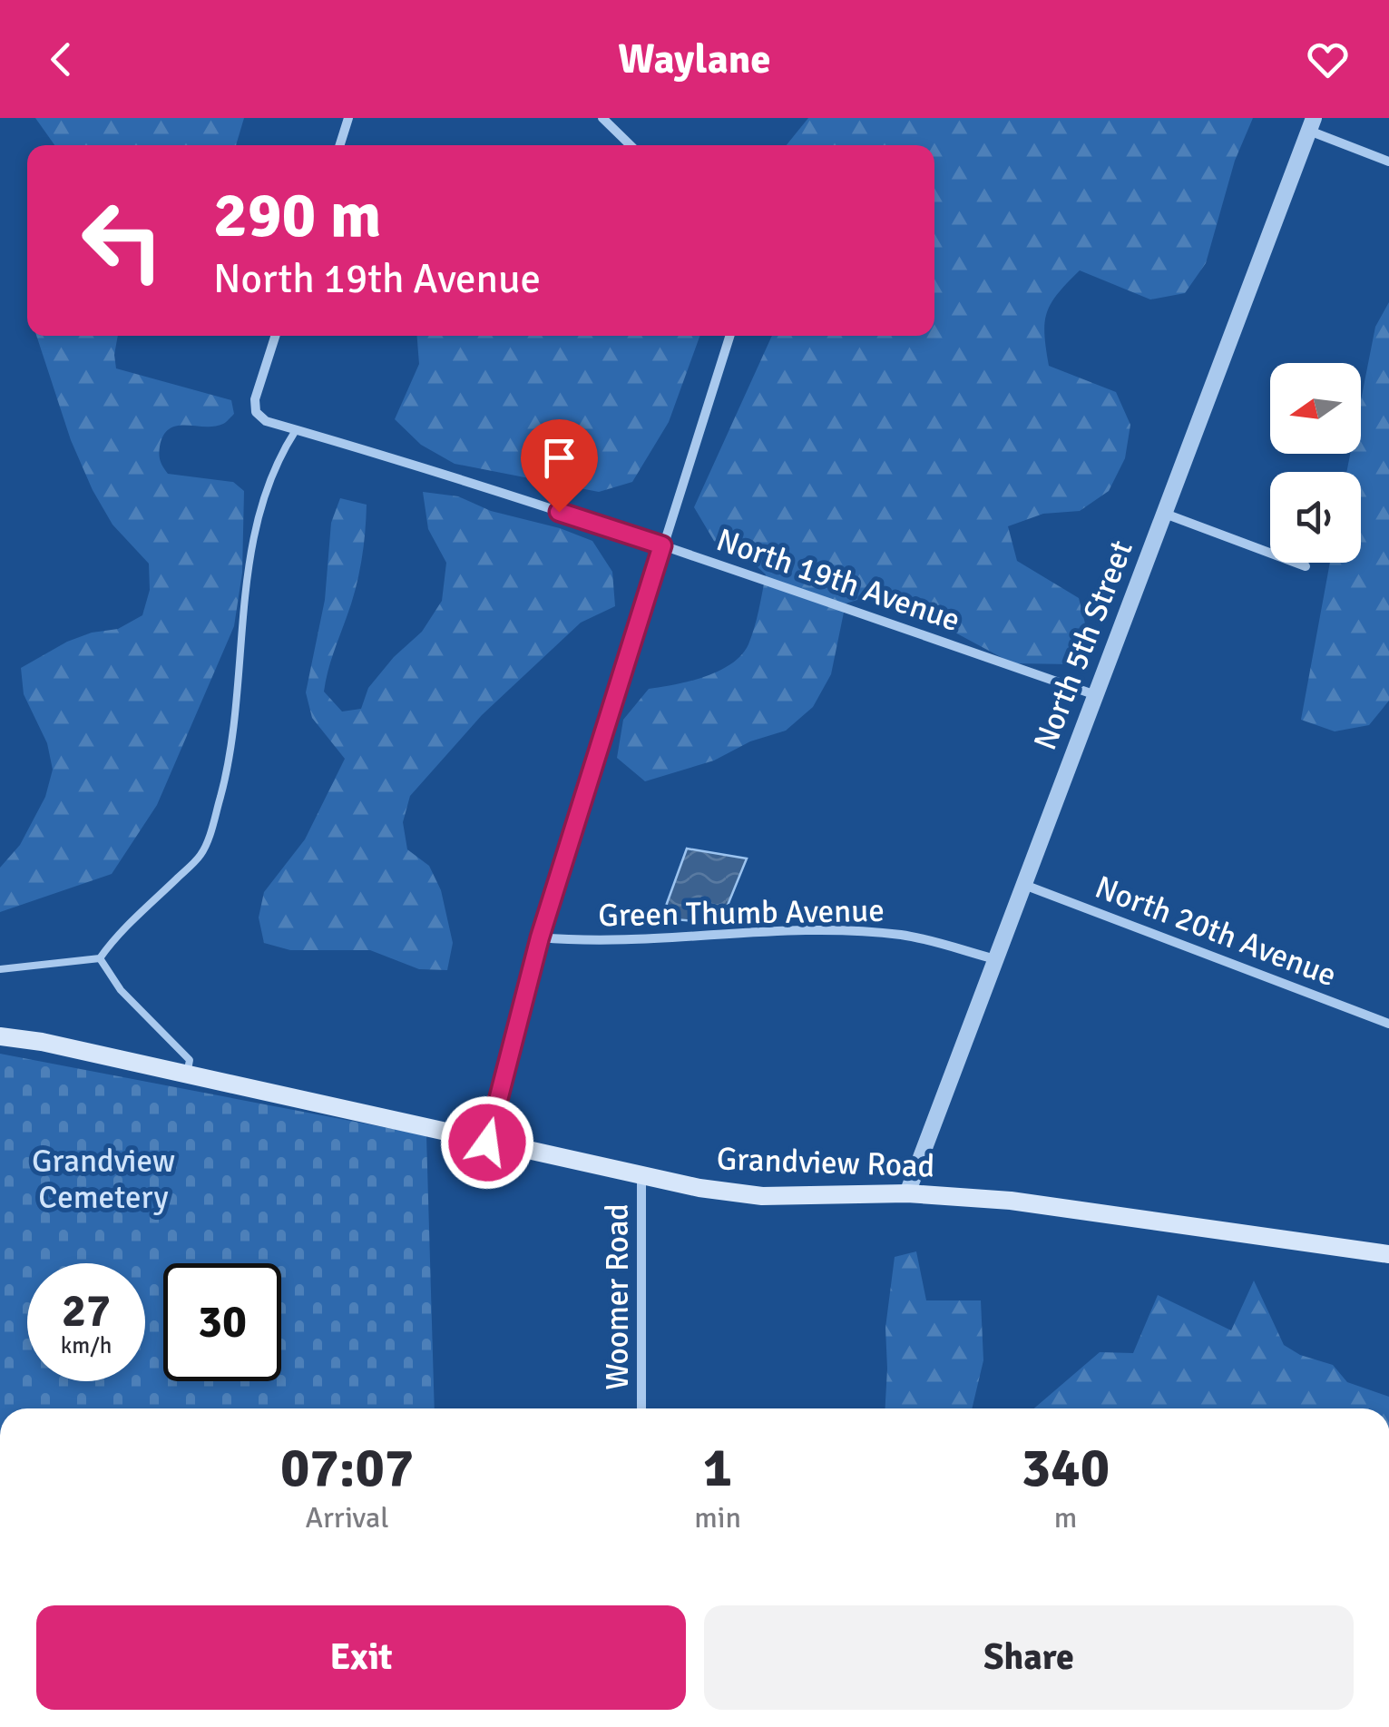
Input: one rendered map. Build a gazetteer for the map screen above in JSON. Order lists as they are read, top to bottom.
{
  "streets": {
    "main road": ["Grandview Road"],
    "street": [
      "North 19th Avenue",
      "North 5th Street",
      "Green Thumb Avenue",
      "North 20th Avenue",
      "Woomer Road"
    ]
  },
  "crossings": [
    ["North 19th Avenue", "North 5th Street"],
    ["North 5th Street", "Green Thumb Avenue"],
    ["North 5th Street", "North 20th Avenue"],
    ["North 5th Street", "Grandview Road"],
    ["Grandview Road", "Woomer Road"]
  ],
  "parks": ["Grandview Cemetery"],
  "north": "left",
  "page": {
    "header": "Waylane",
    "turn": ["290 m", "North 19th Avenue"],
    "speed": "27 km/h",
    "limit": "30",
    "eta": [
      "07:07",
      "Arrival",
      "1",
      "min",
      "340",
      "m"
    ],
    "buttons": ["Exit", "Share"]
  }
}
